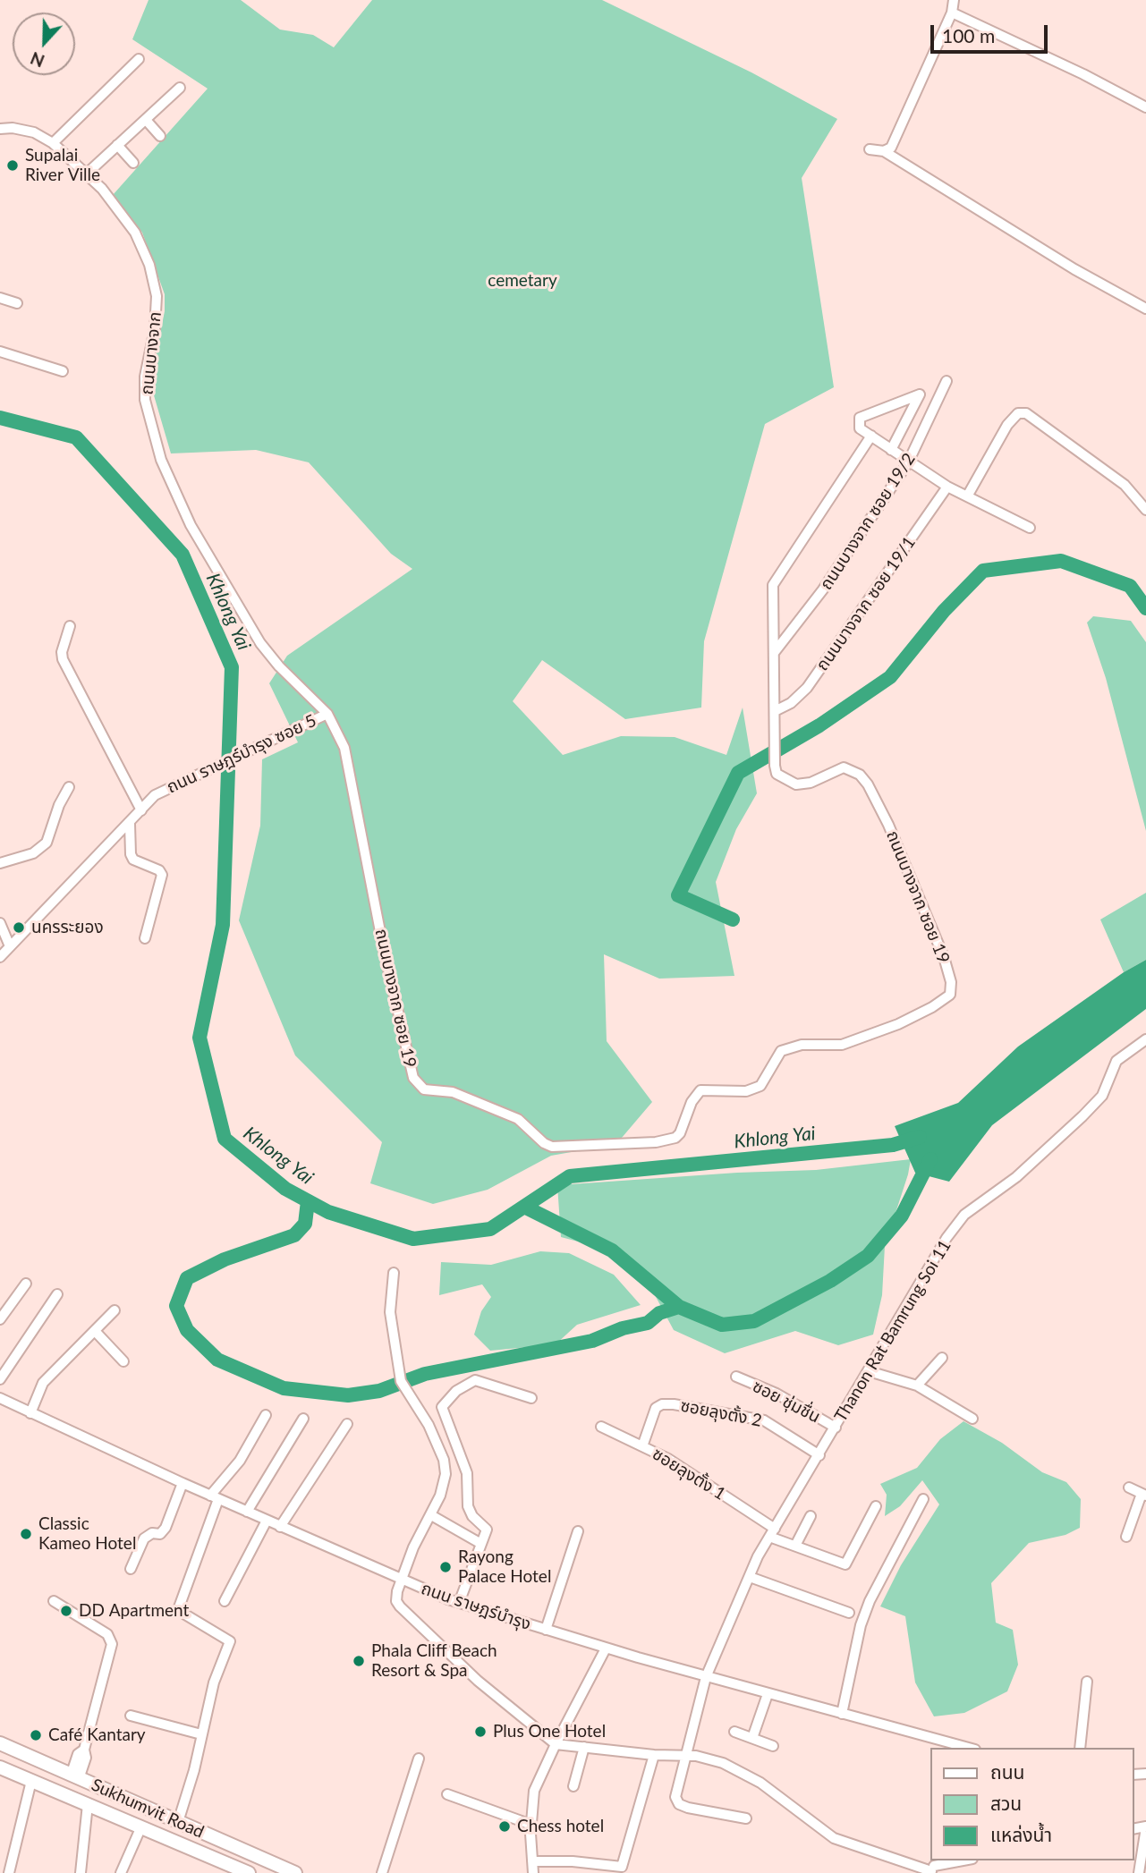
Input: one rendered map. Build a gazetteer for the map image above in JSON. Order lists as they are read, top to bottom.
{
  "streets": {
    "main road": ["Sukhumvit Road"],
    "street": [
      "ถนนบางจาก",
      "ถนนบางจาก ซอย 19/2",
      "ถนนบางจาก ซอย 19/1",
      "ถนน ราษฎร์บำรุง ซอย 5",
      "ถนนบางจาก ซอย 19",
      "Thanon Rat Bamrung Soi 11",
      "ซอย ชุ่มชื่น",
      "ซอยลุงตั้ง 2",
      "ซอยลุงตั้ง 1",
      "ถนน ราษฎร์บำรุง"
    ]
  },
  "crossings": [
    ["ถนนบางจาก", "ถนน ราษฎร์บำรุง ซอย 5"],
    ["ถนนบางจาก", "ถนนบางจาก ซอย 19"],
    ["ถนนบางจาก ซอย 19/2", "ถนนบางจาก ซอย 19"],
    ["ถนนบางจาก ซอย 19/1", "ถนนบางจาก ซอย 19"],
    ["ถนน ราษฎร์บำรุง ซอย 5", "ถนนบางจาก ซอย 19"],
    ["Thanon Rat Bamrung Soi 11", "ซอย ชุ่มชื่น"],
    ["Thanon Rat Bamrung Soi 11", "ซอยลุงตั้ง 2"],
    ["Thanon Rat Bamrung Soi 11", "ซอยลุงตั้ง 1"],
    ["Thanon Rat Bamrung Soi 11", "ถนน ราษฎร์บำรุง"],
    ["ซอยลุงตั้ง 2", "ซอยลุงตั้ง 1"]
  ],
  "water": ["Khlong Yai"],
  "parks": ["cemetary"],
  "places": [
    "Supalai River Ville",
    "นครระยอง",
    "Classic Kameo Hotel",
    "Rayong Palace Hotel",
    "DD Apartment",
    "Phala Cliff Beach Resort & Spa",
    "Plus One Hotel",
    "Café Kantary",
    "Chess hotel"
  ],
  "legend": ["ถนน", "สวน", "แหล่งน้ำ"],
  "scale_bar": "100 m",
  "north": "bottom"
}
